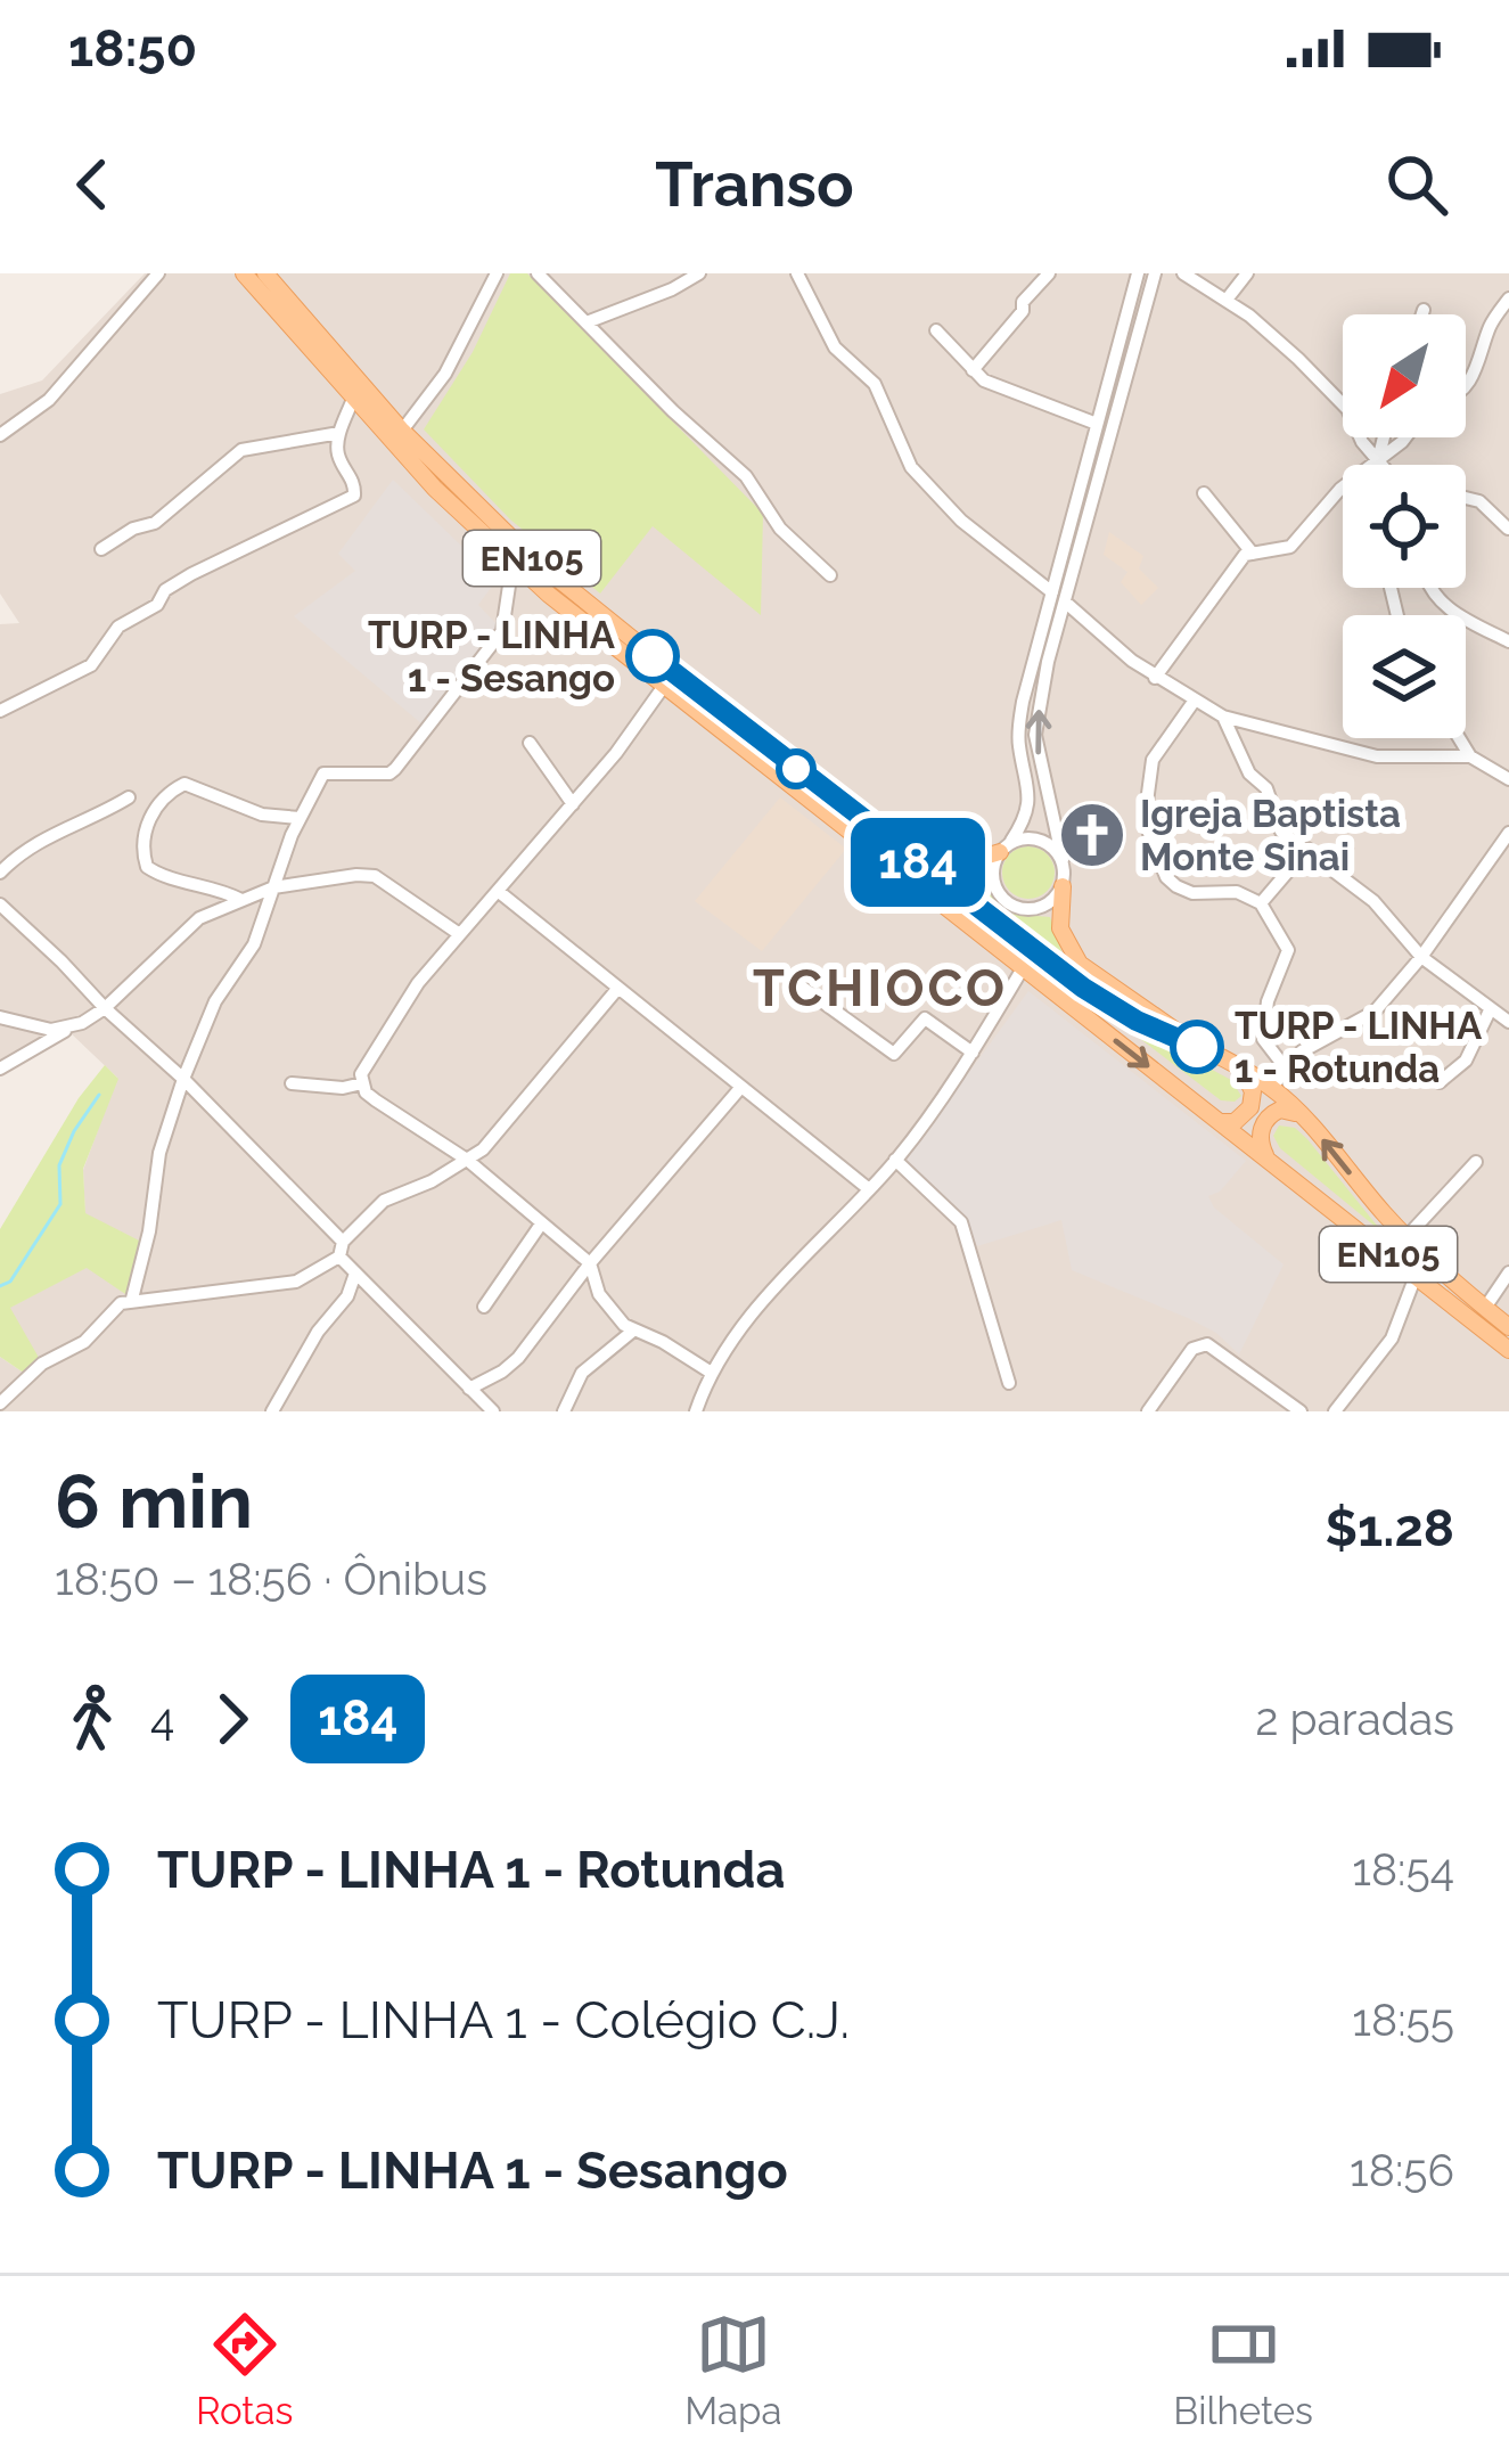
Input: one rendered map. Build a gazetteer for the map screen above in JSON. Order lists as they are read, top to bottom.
{
  "streets": {
    "main road": ["EN105"]
  },
  "districts": ["TCHIOCO"],
  "places": {
    "other": ["TURP - LINHA 1 - Sesango", "TURP - LINHA 1 - Rotunda"],
    "church": ["Igreja Baptista Monte Sinai"]
  },
  "lines": ["bus line 184"],
  "north": "bottom left",
  "page": {
    "status": "18:50",
    "header": "Transo",
    "on_map": "184",
    "heading": ["6 min", "18:50 – 18:56 · Ônibus", "$1.28"],
    "legs": ["4", "184", "2 paradas"],
    "list": [
      {
        "name": "TURP - LINHA 1 - Rotunda",
        "value": "18:54"
      },
      {
        "name": "TURP - LINHA 1 - Colégio C.J.",
        "value": "18:55"
      },
      {
        "name": "TURP - LINHA 1 - Sesango",
        "value": "18:56"
      }
    ],
    "tabs": ["Rotas", "Mapa", "Bilhetes"]
  }
}
